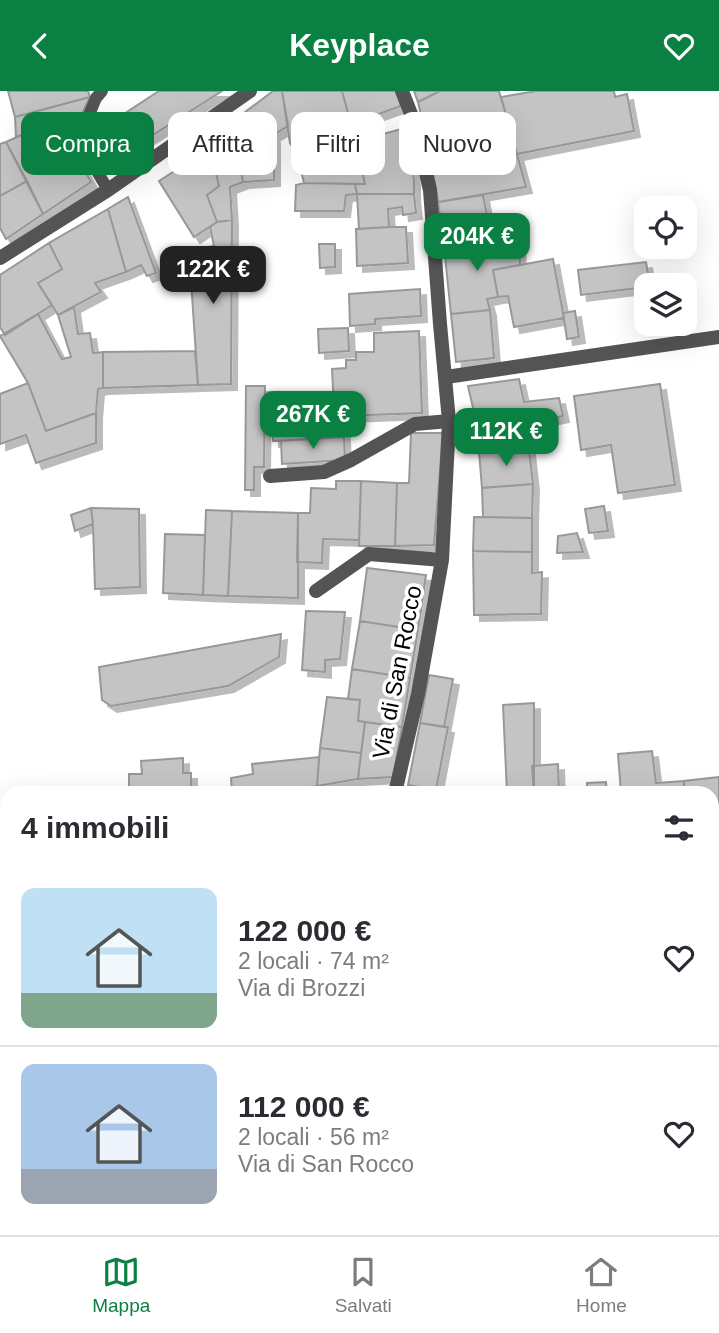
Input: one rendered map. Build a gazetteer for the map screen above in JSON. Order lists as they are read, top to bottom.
{
  "streets": {
    "street": ["Via di San Rocco"]
  },
  "page": {
    "header": "Keyplace",
    "chip": [
      "Compra",
      "Affitta",
      "Filtri",
      "Nuovo"
    ],
    "price": [
      "204K €",
      "122K €",
      "267K €",
      "112K €"
    ],
    "heading": "4 immobili",
    "list": [
      {
        "name": "122 000 €",
        "note": "2 locali · 74 m² · Via di Brozzi"
      },
      {
        "name": "112 000 €",
        "note": "2 locali · 56 m² · Via di San Rocco"
      }
    ],
    "tabs": ["Mappa", "Salvati", "Home"]
  }
}
